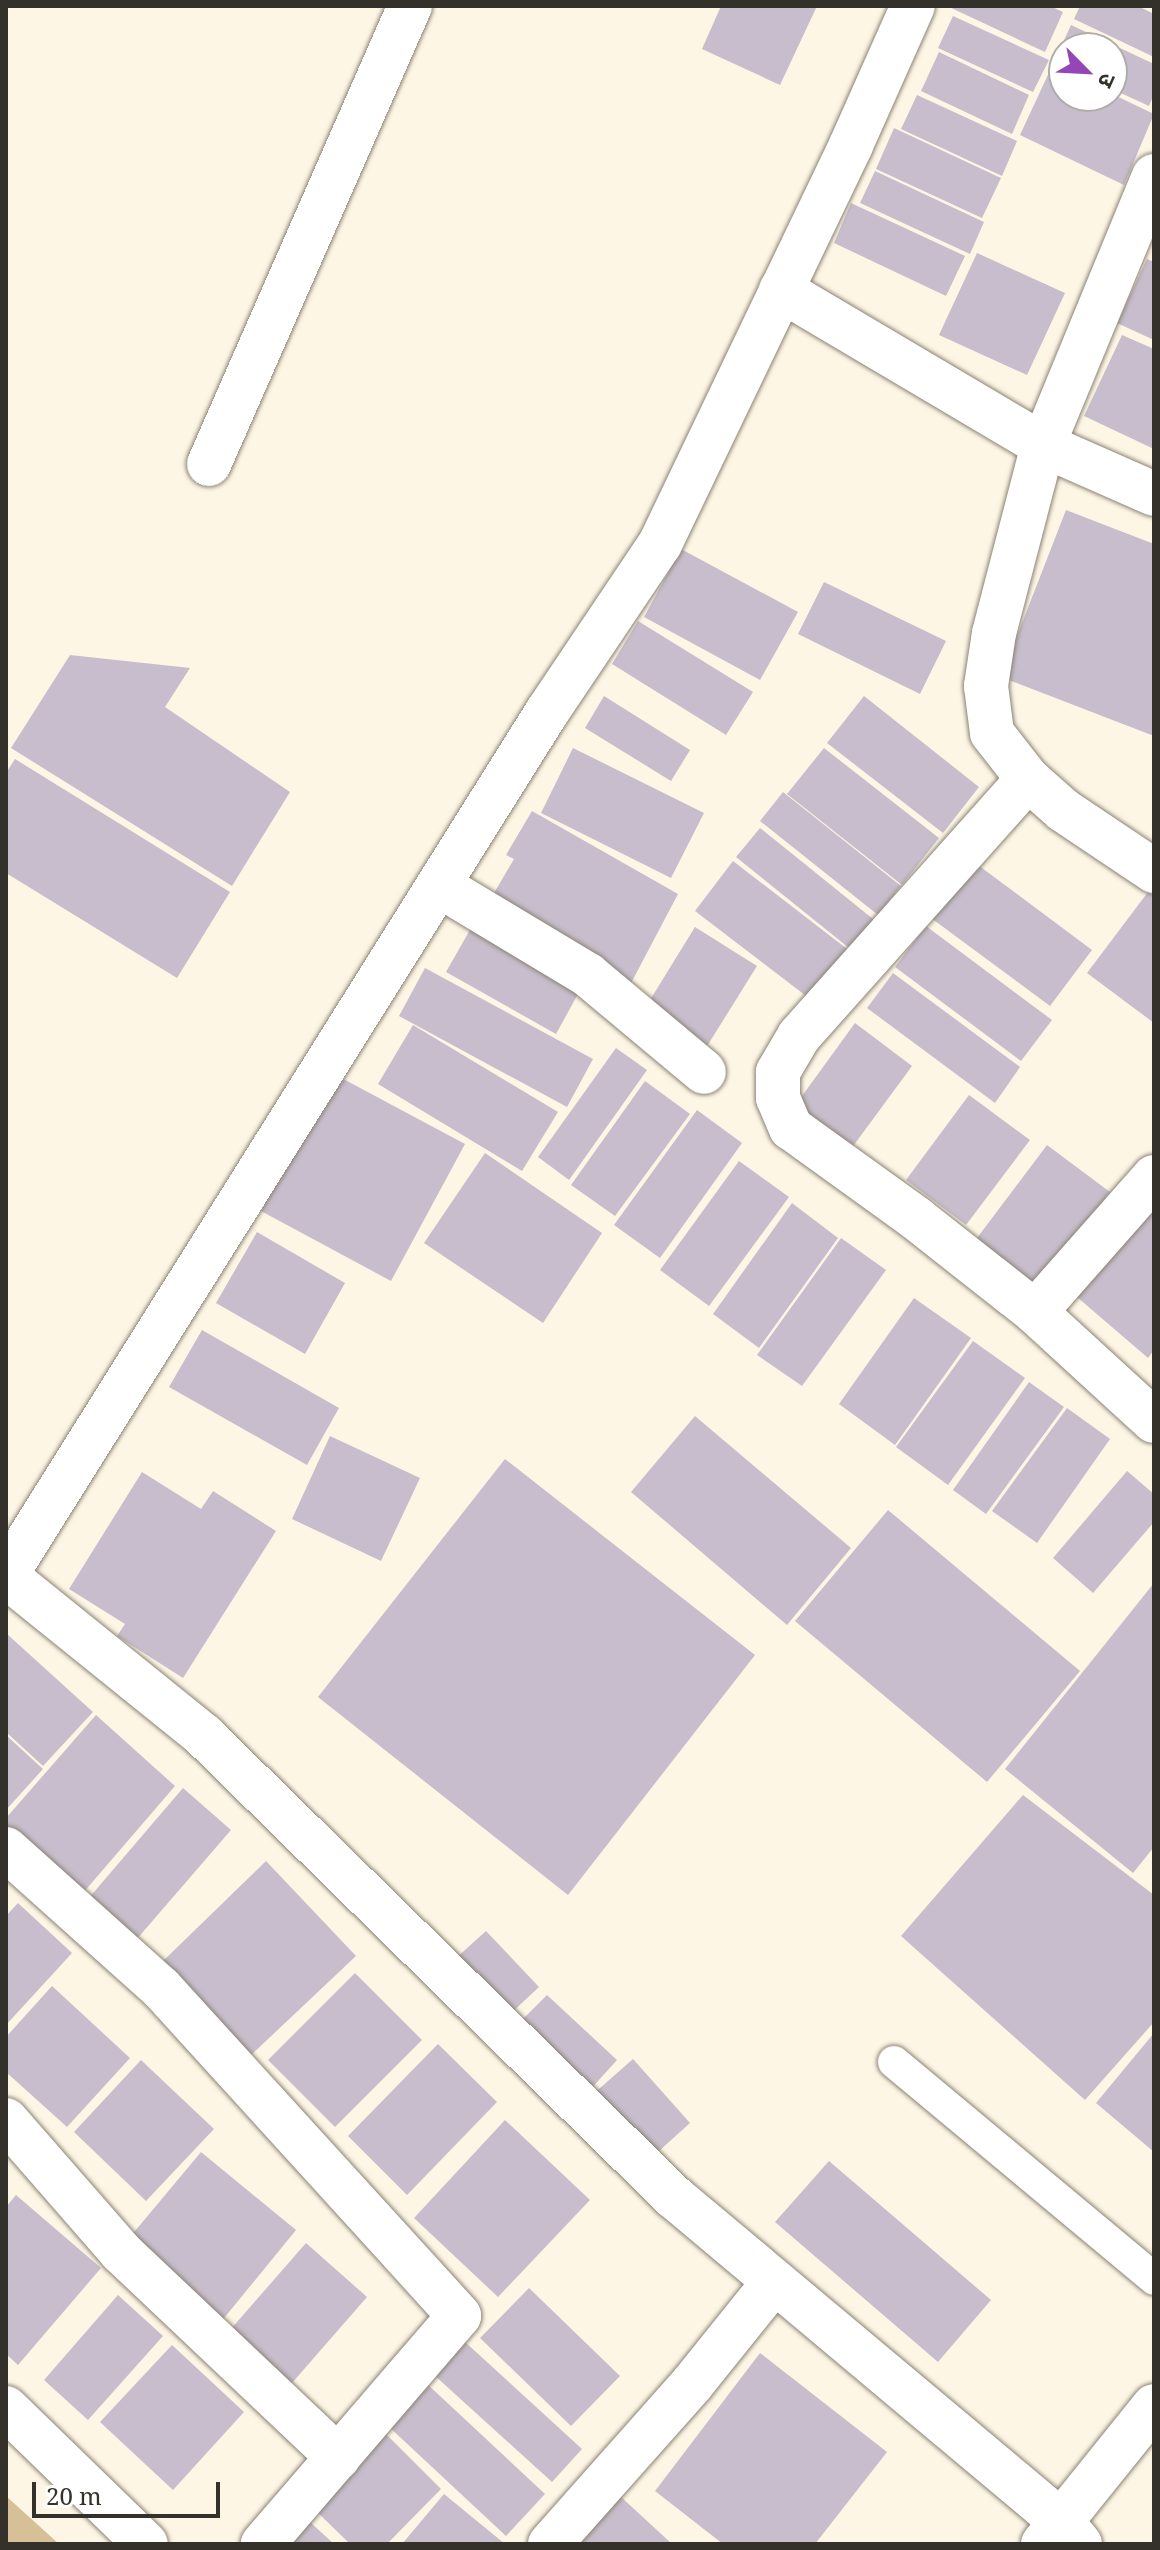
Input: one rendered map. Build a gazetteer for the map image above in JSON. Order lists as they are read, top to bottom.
{
  "scale_bar": "20 m",
  "north": "bottom right"
}
